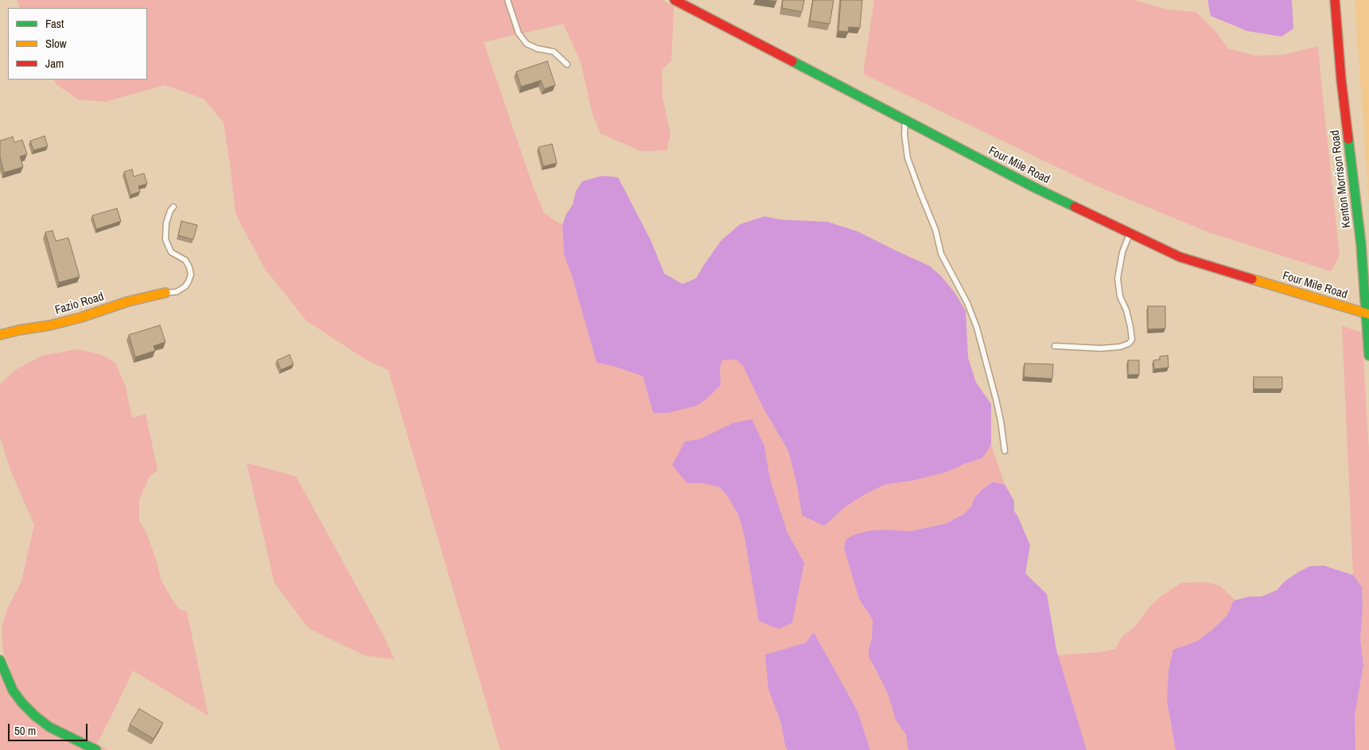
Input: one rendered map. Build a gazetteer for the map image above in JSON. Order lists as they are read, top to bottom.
{
  "streets": {
    "main road": ["Four Mile Road", "Kenton Morrison Road", "Fazio Road"]
  },
  "crossings": [
    ["Four Mile Road", "Kenton Morrison Road"]
  ],
  "legend": ["Fast", "Slow", "Jam"],
  "scale_bar": "50 m"
}
